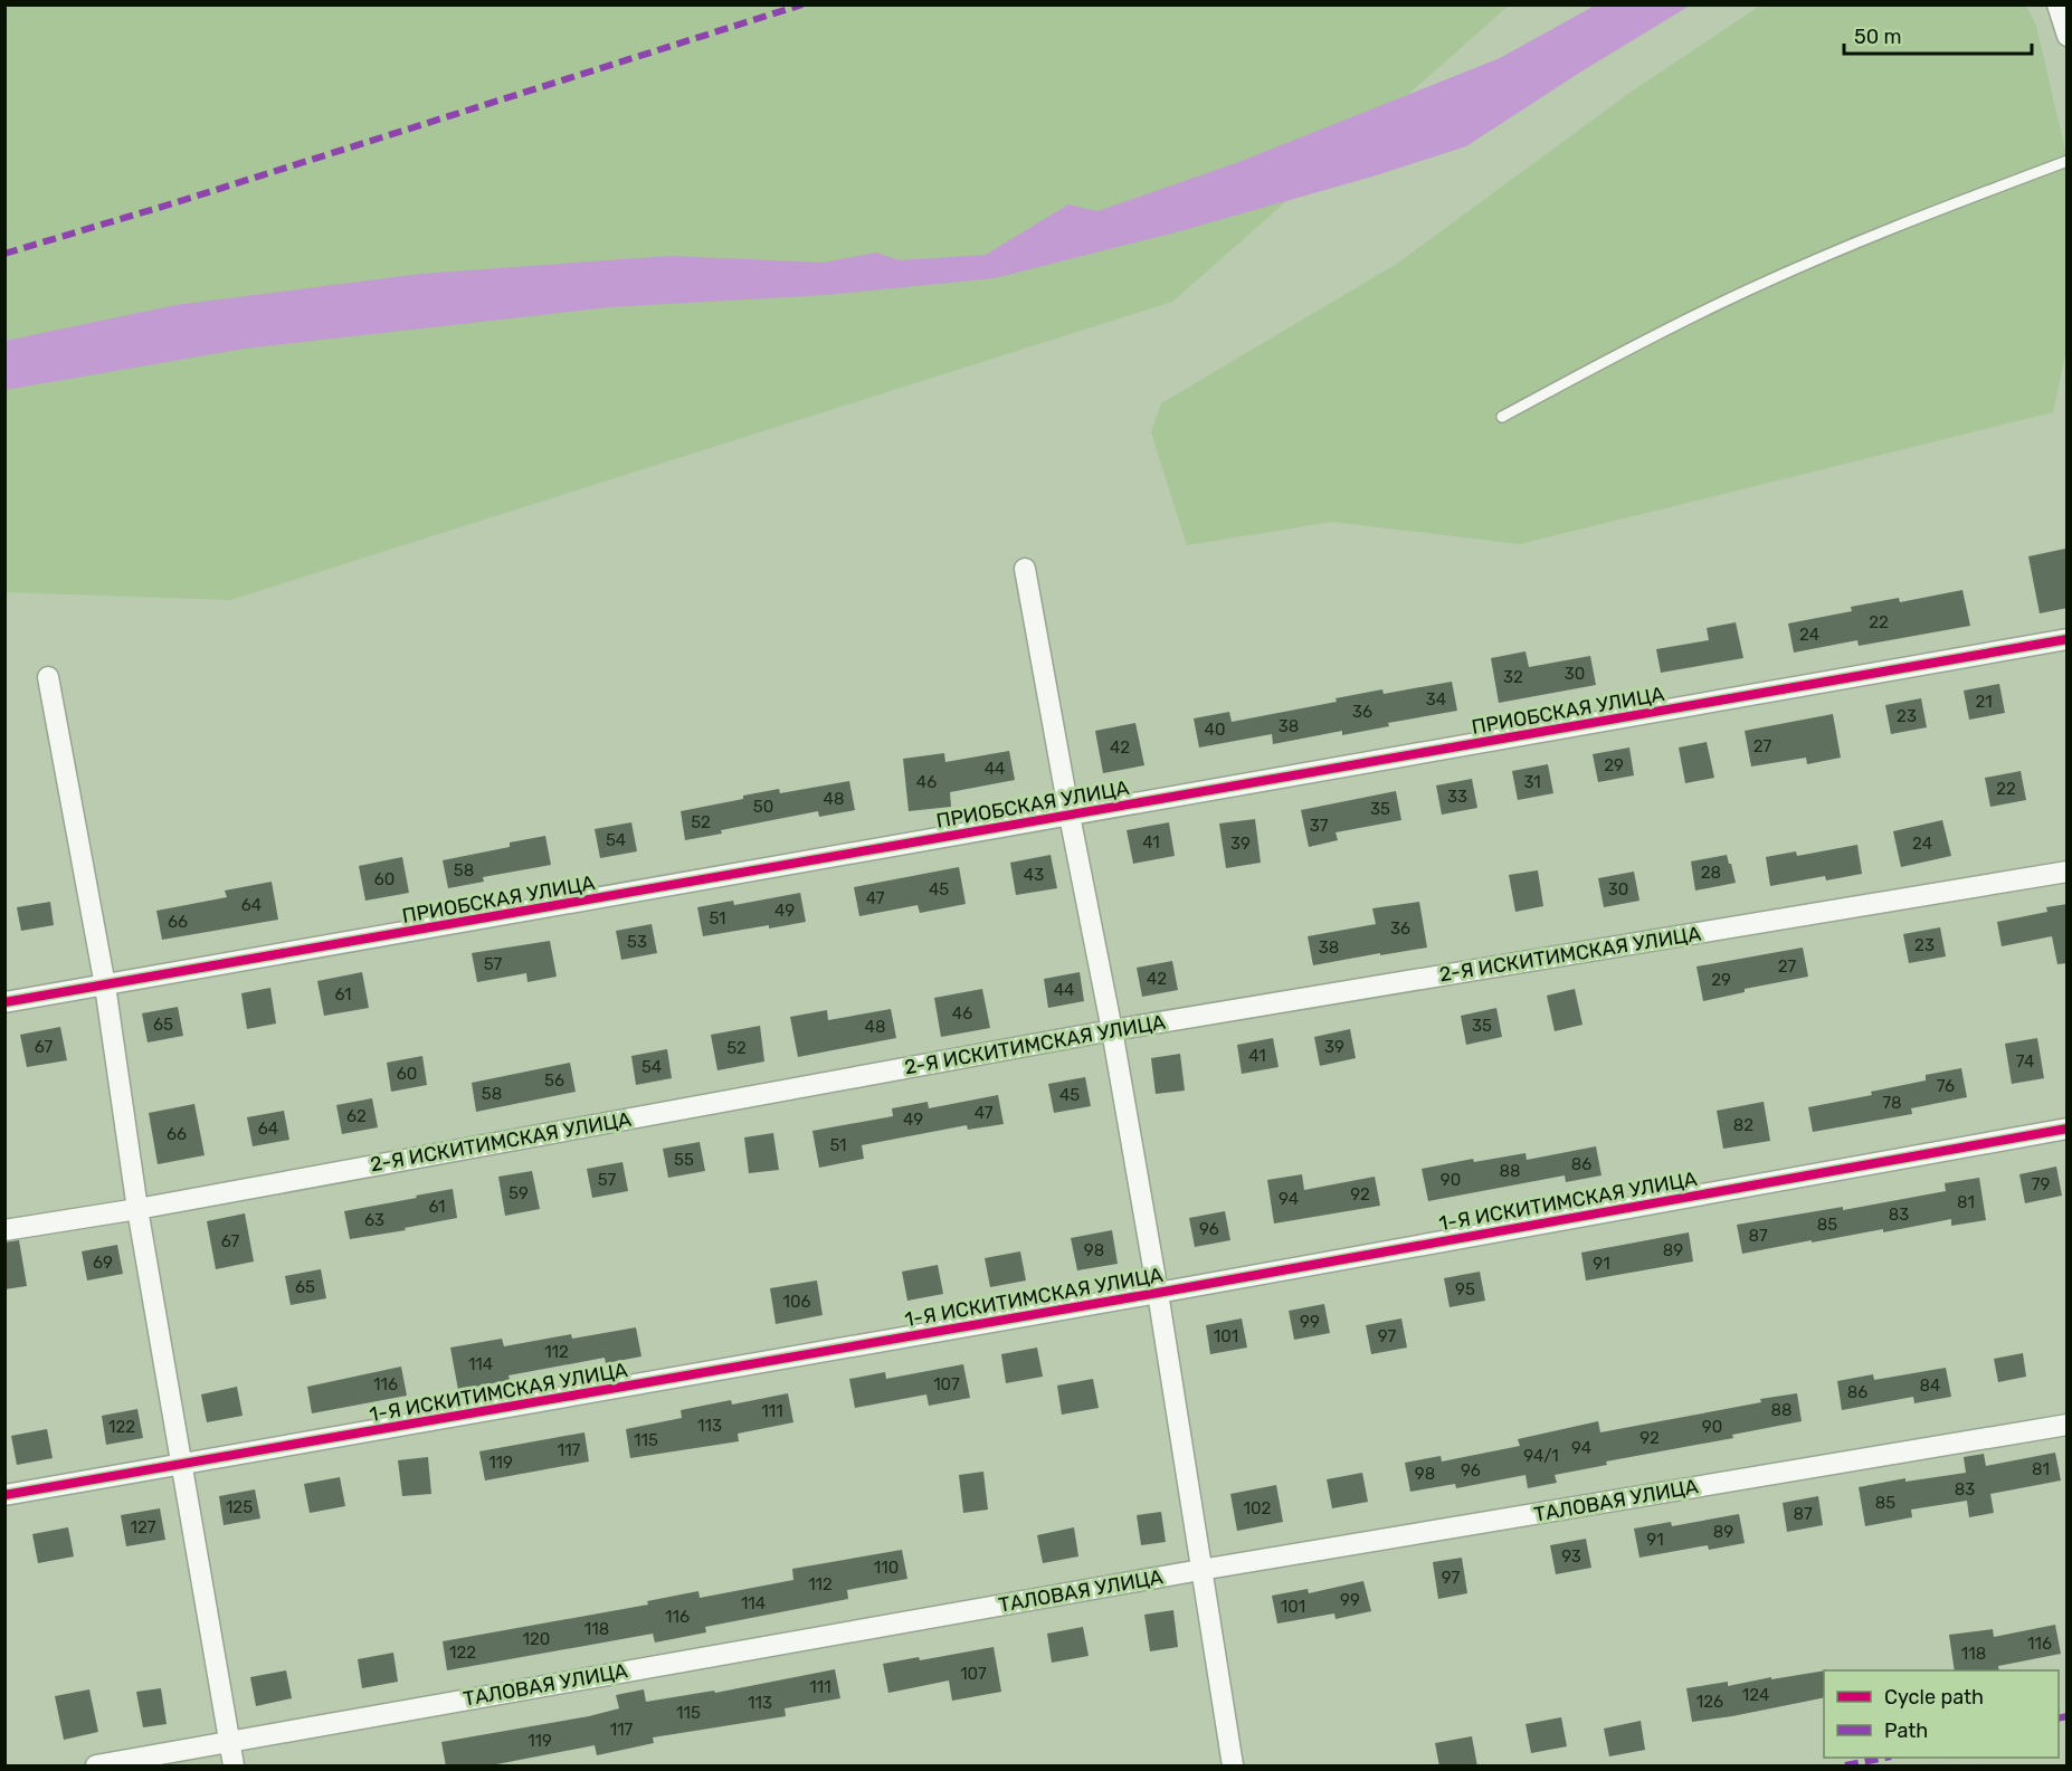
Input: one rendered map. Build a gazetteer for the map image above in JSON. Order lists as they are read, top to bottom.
{
  "streets": {
    "street": [
      "ПРИОБСКАЯ УЛИЦА",
      "2-Я ИСКИТИМСКАЯ УЛИЦА",
      "1-Я ИСКИТИМСКАЯ УЛИЦА",
      "ТАЛОВАЯ УЛИЦА"
    ]
  },
  "house_numbers": [
    "22",
    "24",
    "30",
    "32",
    "34",
    "21",
    "36",
    "23",
    "38",
    "40",
    "27",
    "42",
    "29",
    "44",
    "46",
    "31",
    "22",
    "33",
    "48",
    "50",
    "35",
    "52",
    "37",
    "54",
    "41",
    "39",
    "24",
    "58",
    "28",
    "43",
    "60",
    "45",
    "30",
    "47",
    "64",
    "49",
    "51",
    "66",
    "36",
    "53",
    "23",
    "38",
    "57",
    "27",
    "42",
    "29",
    "44",
    "61",
    "46",
    "65",
    "35",
    "48",
    "67",
    "39",
    "52",
    "41",
    "74",
    "54",
    "60",
    "56",
    "76",
    "58",
    "45",
    "78",
    "47",
    "62",
    "49",
    "82",
    "64",
    "66",
    "51",
    "55",
    "86",
    "88",
    "57",
    "90",
    "79",
    "59",
    "92",
    "94",
    "81",
    "61",
    "83",
    "63",
    "85",
    "96",
    "87",
    "67",
    "98",
    "89",
    "69",
    "91",
    "65",
    "95",
    "106",
    "99",
    "101",
    "97",
    "112",
    "114",
    "116",
    "107",
    "84",
    "86",
    "88",
    "111",
    "113",
    "122",
    "90",
    "92",
    "115",
    "94",
    "117",
    "94/1",
    "119",
    "81",
    "96",
    "98",
    "83",
    "85",
    "125",
    "102",
    "87",
    "127",
    "89",
    "91",
    "93",
    "110",
    "97",
    "112",
    "99",
    "114",
    "101",
    "116",
    "118",
    "120",
    "116",
    "122",
    "118",
    "107",
    "111",
    "124",
    "126",
    "113",
    "115",
    "117",
    "119"
  ],
  "legend": ["Cycle path", "Path"],
  "scale_bar": "50 m"
}
